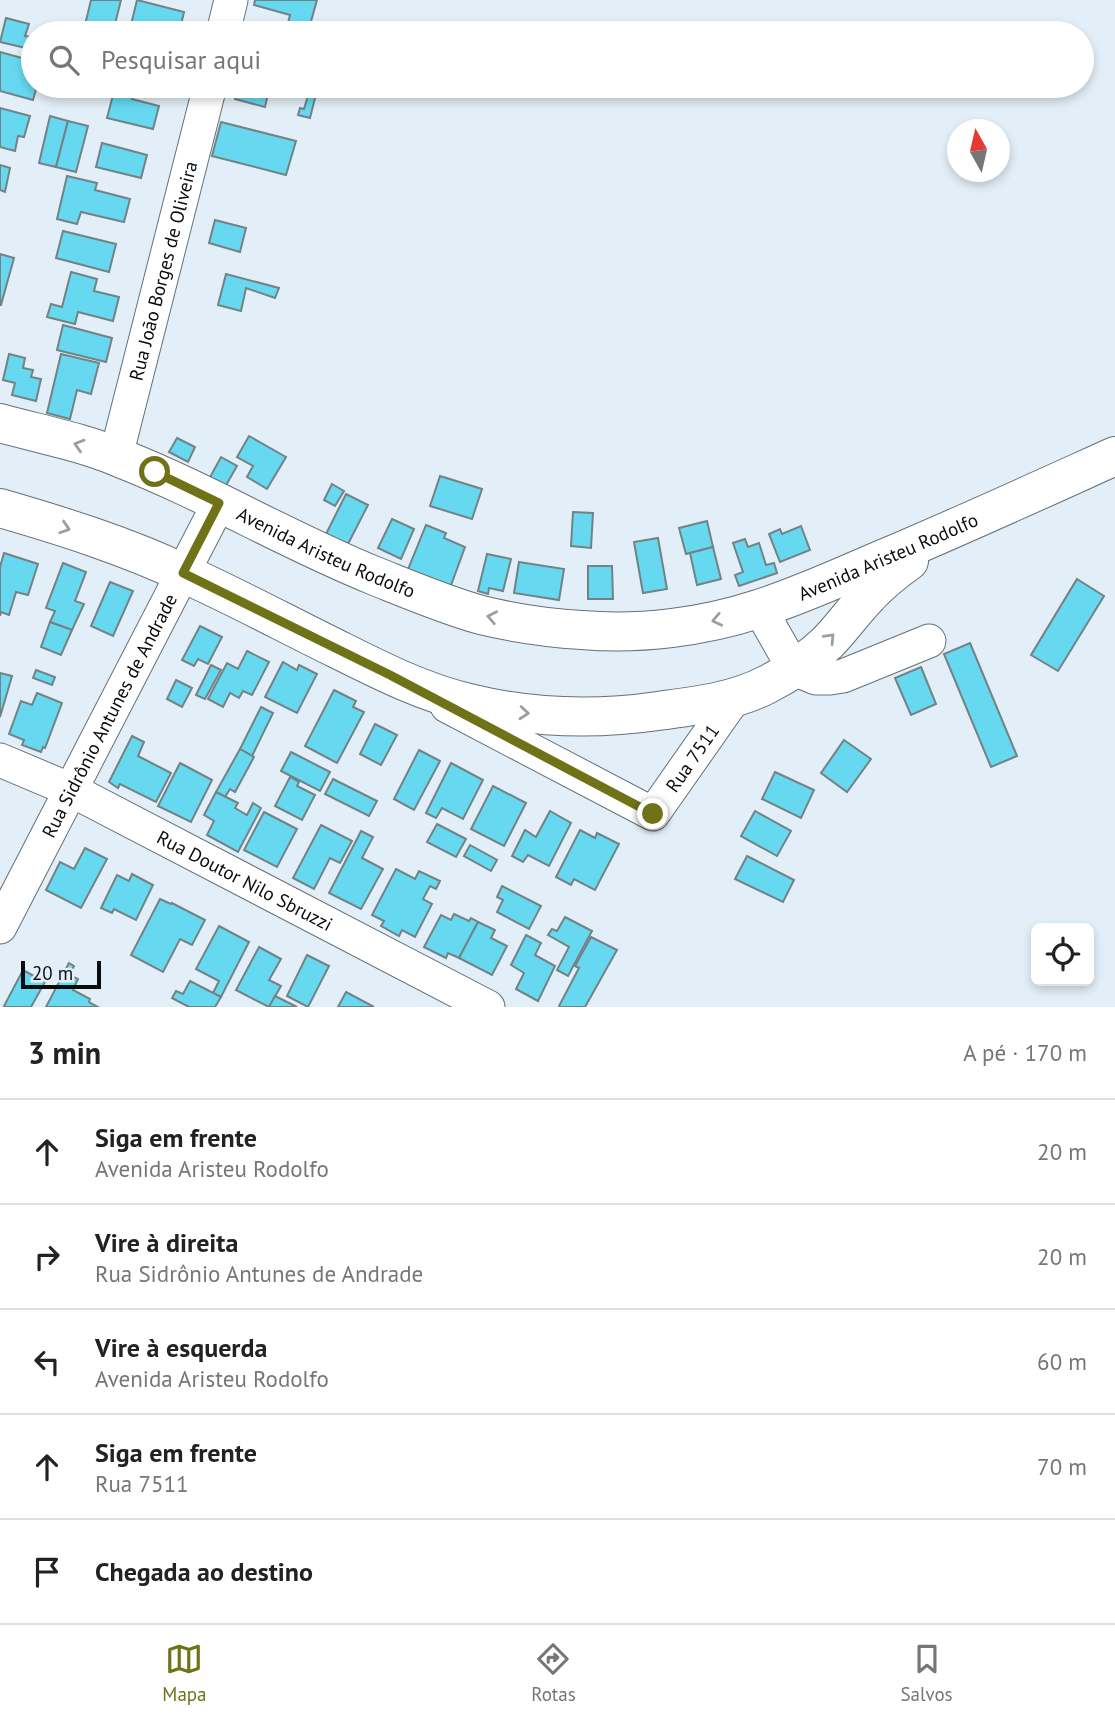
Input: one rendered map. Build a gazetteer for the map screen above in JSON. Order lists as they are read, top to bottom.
{
  "streets": {
    "street": [
      "Rua João Borges de Oliveira",
      "Avenida Aristeu Rodolfo",
      "Rua Sidrônio Antunes de Andrade",
      "Rua 7511",
      "Rua Doutor Nilo Sbruzzi"
    ]
  },
  "crossings": [
    ["Rua João Borges de Oliveira", "Avenida Aristeu Rodolfo"],
    ["Avenida Aristeu Rodolfo", "Rua Sidrônio Antunes de Andrade"],
    ["Avenida Aristeu Rodolfo", "Rua 7511"],
    ["Rua Sidrônio Antunes de Andrade", "Rua Doutor Nilo Sbruzzi"]
  ],
  "scale_bar": "20 m",
  "north": "top",
  "page": {
    "search": "Pesquisar aqui",
    "scale": "20 m",
    "heading": ["3 min", "A pé · 170 m"],
    "list": [
      ["Siga em frente", "Avenida Aristeu Rodolfo", "20 m"],
      ["Vire à direita", "Rua Sidrônio Antunes de Andrade", "20 m"],
      ["Vire à esquerda", "Avenida Aristeu Rodolfo", "60 m"],
      ["Siga em frente", "Rua 7511", "70 m"],
      "Chegada ao destino"
    ],
    "nav": ["Mapa", "Rotas", "Salvos"]
  }
}
